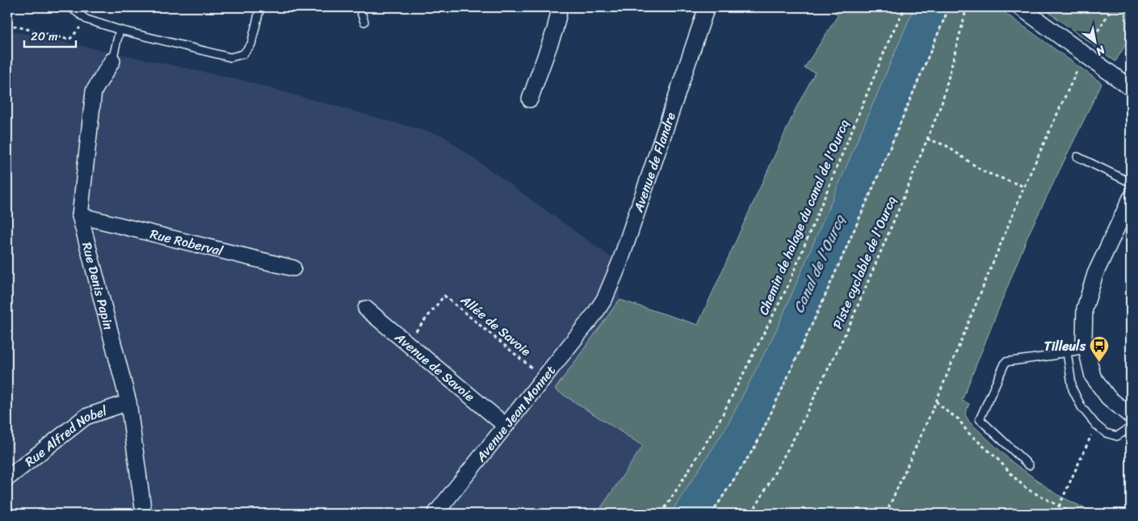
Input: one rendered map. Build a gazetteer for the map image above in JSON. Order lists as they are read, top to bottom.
{
  "streets": {
    "street": [
      "Avenue de Flandre",
      "Rue Roberval",
      "Rue Denis Papin",
      "Avenue de Savoie",
      "Avenue Jean Monnet",
      "Rue Alfred Nobel"
    ],
    "path": ["Chemin de halage du canal de l'Ourcq", "Piste cyclable de l'Ourcq", "Allée de Savoie"]
  },
  "crossings": [
    ["Avenue de Flandre", "Avenue Jean Monnet"],
    ["Rue Roberval", "Rue Denis Papin"],
    ["Rue Denis Papin", "Rue Alfred Nobel"],
    ["Allée de Savoie", "Avenue de Savoie"],
    ["Allée de Savoie", "Avenue Jean Monnet"],
    ["Avenue de Savoie", "Avenue Jean Monnet"]
  ],
  "water": ["Canal de l'Ourcq"],
  "places": {
    "bus stop": ["Tilleuls"]
  },
  "scale_bar": "20 m",
  "north": "bottom right"
}
